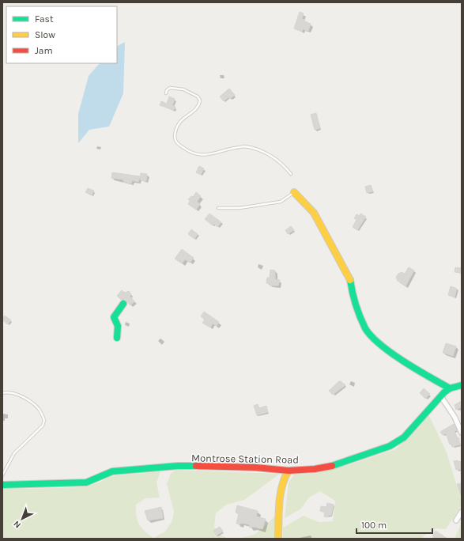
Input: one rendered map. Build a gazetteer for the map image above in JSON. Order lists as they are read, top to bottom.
{
  "streets": {
    "street": ["Montrose Station Road"]
  },
  "legend": ["Fast", "Slow", "Jam"],
  "scale_bar": "100 m",
  "north": "bottom left"
}
